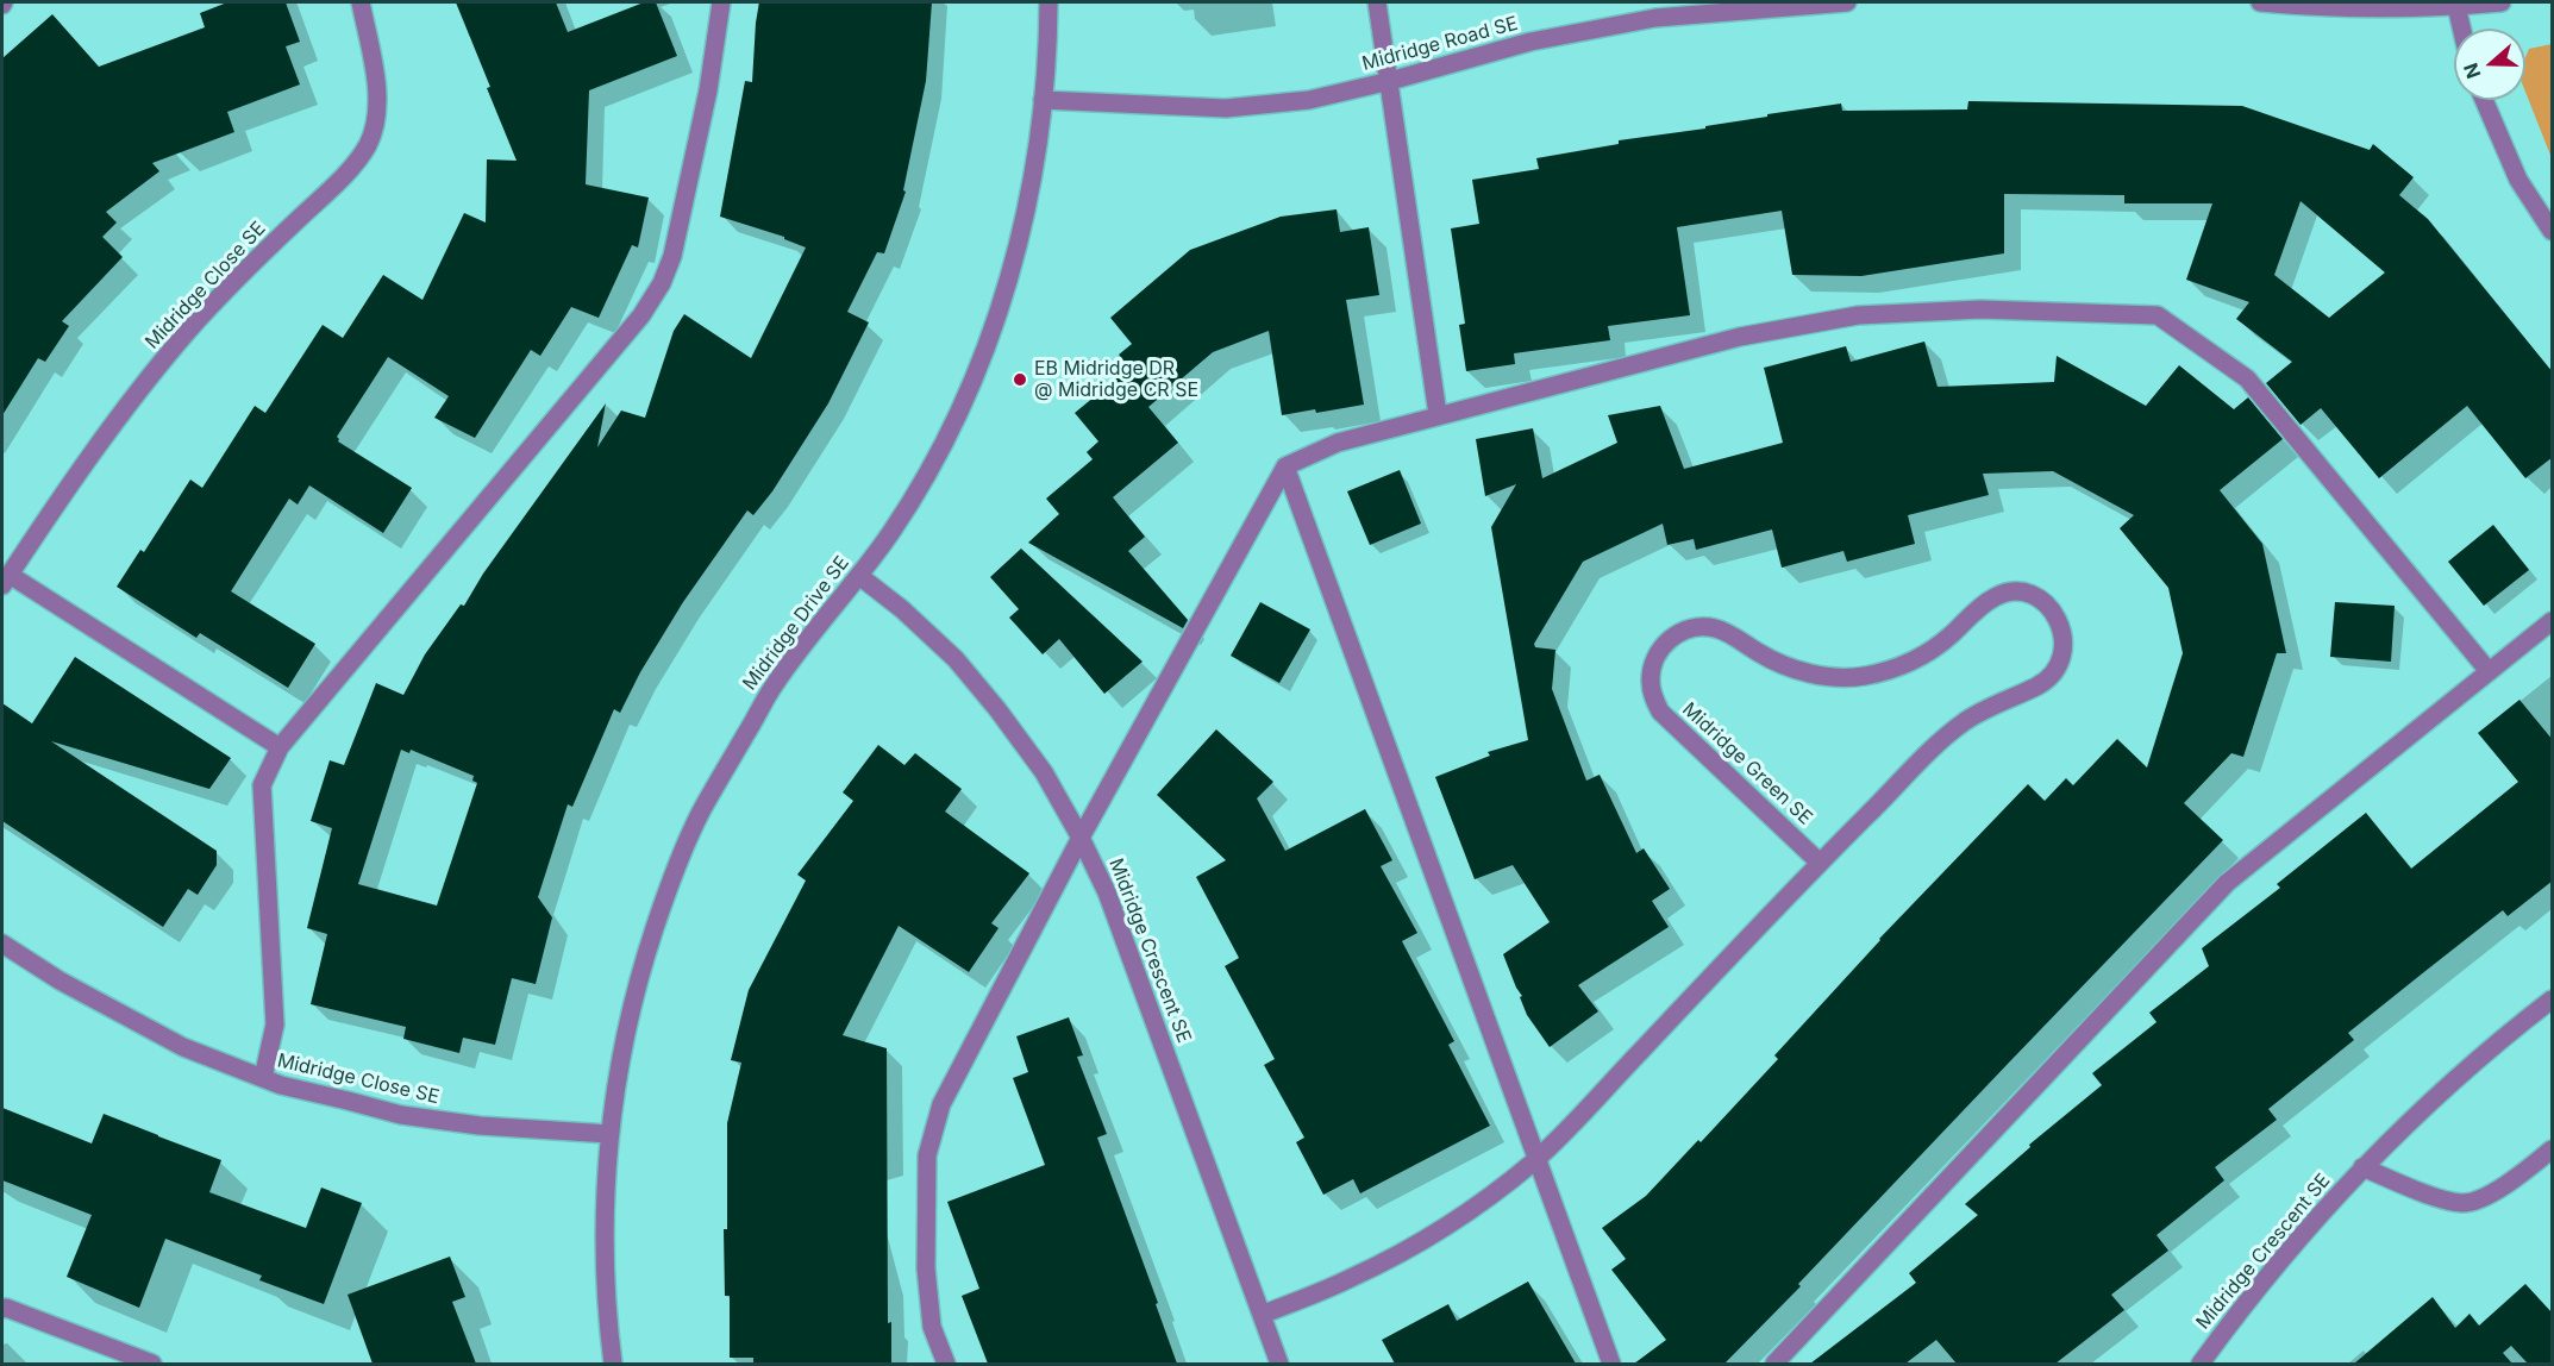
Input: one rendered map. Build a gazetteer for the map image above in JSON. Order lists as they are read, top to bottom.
{
  "streets": {
    "street": [
      "Midridge Road SE",
      "Midridge Close SE",
      "Midridge Drive SE",
      "Midridge Green SE",
      "Midridge Crescent SE"
    ]
  },
  "crossings": [
    ["Midridge Road SE", "Midridge Drive SE"],
    ["Midridge Close SE", "Midridge Drive SE"],
    ["Midridge Drive SE", "Midridge Crescent SE"],
    ["Midridge Green SE", "Midridge Crescent SE"]
  ],
  "places": ["EB Midridge DR @ Midridge CR SE"],
  "north": "left"
}
